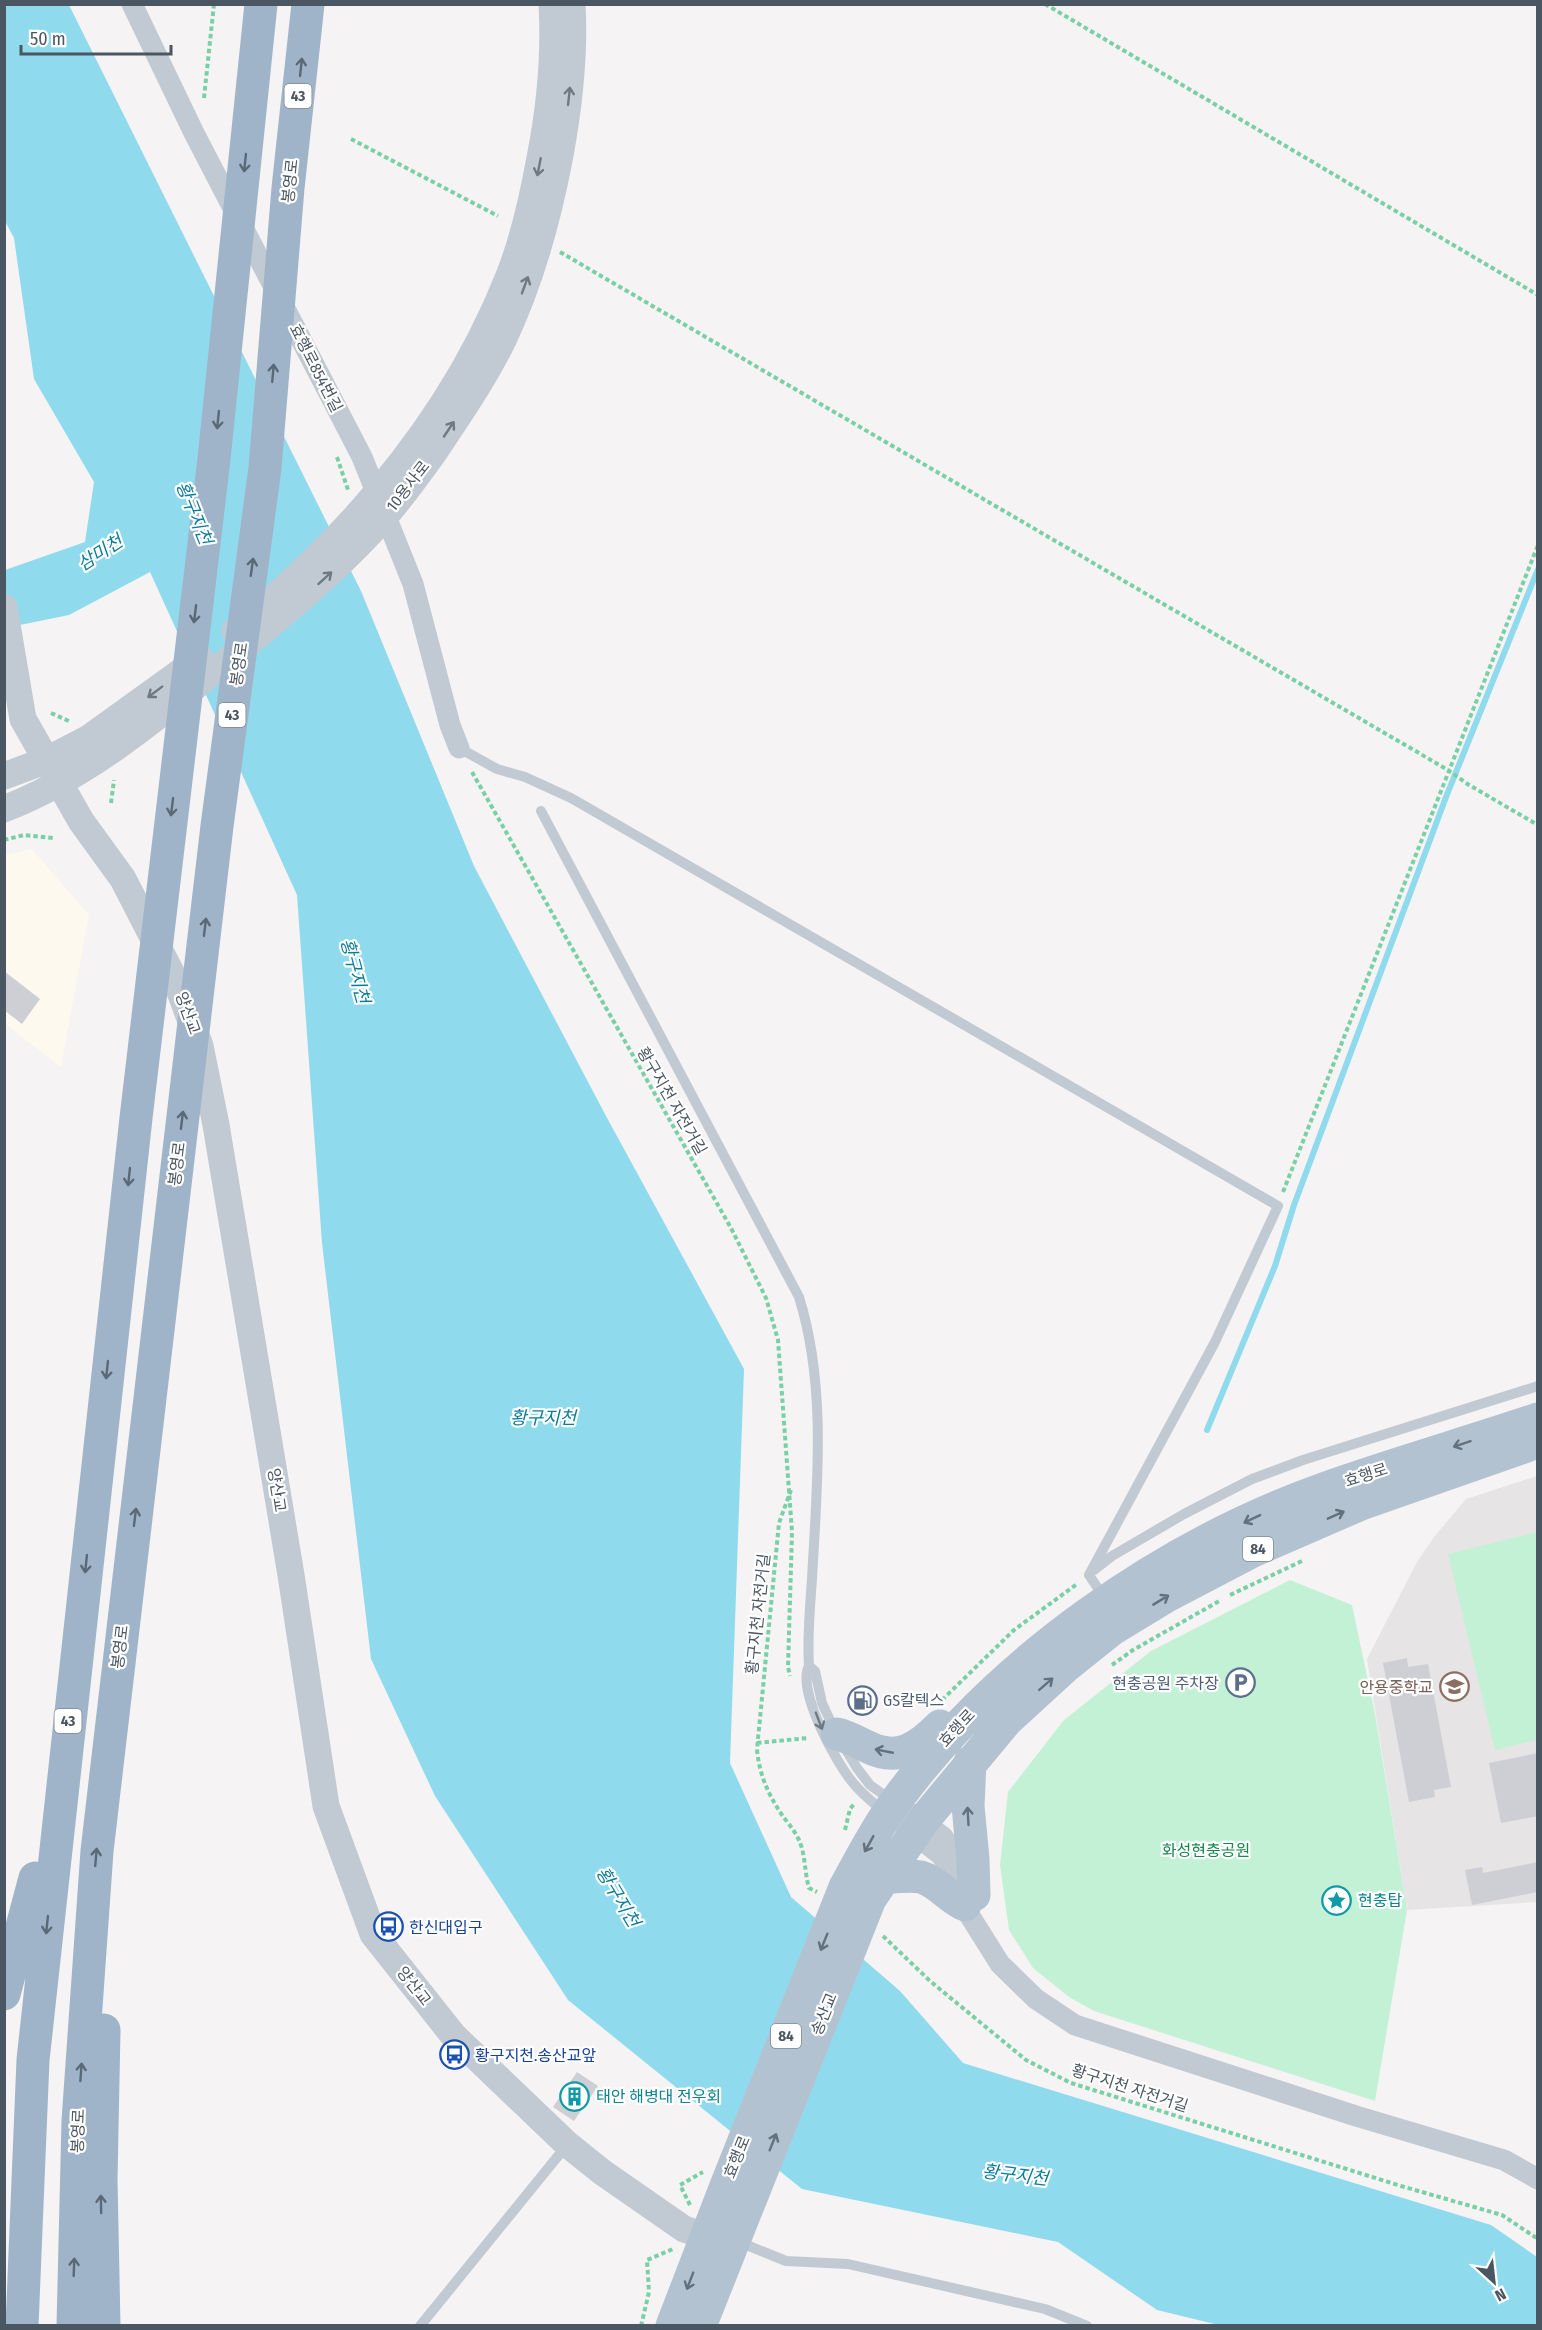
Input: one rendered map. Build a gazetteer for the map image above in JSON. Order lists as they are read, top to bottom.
{
  "streets": {
    "highway": ["43", "봉영로"],
    "main road": ["효행로", "84", "송산교"],
    "street": ["효행로854번길", "10용사로", "양산교"],
    "path": ["황구지천 자전거길"]
  },
  "crossings": [
    ["효행로854번길", "황구지천 자전거길"],
    ["10용사로", "양산교"],
    ["양산교", "효행로"],
    ["황구지천 자전거길", "효행로"],
    ["황구지천 자전거길", "송산교"],
    ["효행로", "송산교"]
  ],
  "water": ["황구지천", "삼미천"],
  "parks": ["화성현충공원"],
  "places": {
    "parking": ["현충공원 주차장"],
    "school or university": ["안용중학교"],
    "fuel station": ["GS칼텍스"],
    "place": ["현충탑"],
    "bus stop": ["한신대입구", "황구지천.송산교앞"],
    "building": ["태안 해병대 전우회"]
  },
  "scale_bar": "50 m",
  "north": "bottom right"
}
